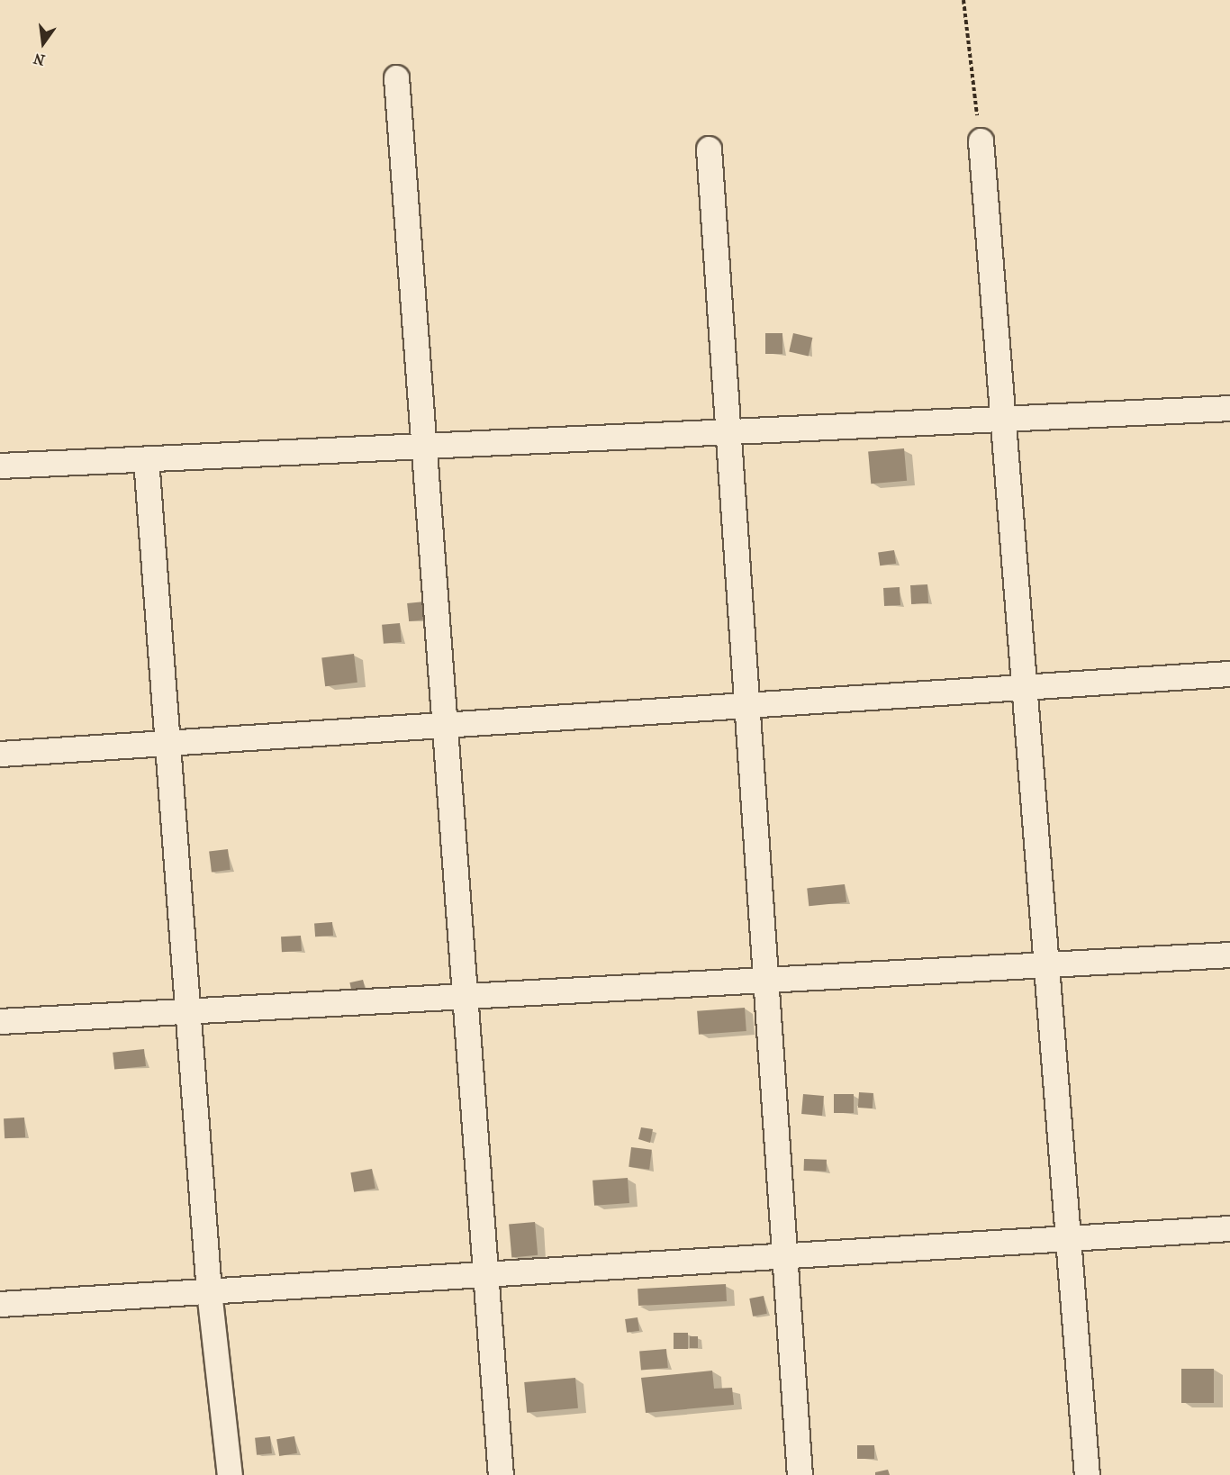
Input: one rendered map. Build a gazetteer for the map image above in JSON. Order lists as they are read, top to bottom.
{
  "north": "bottom"
}
